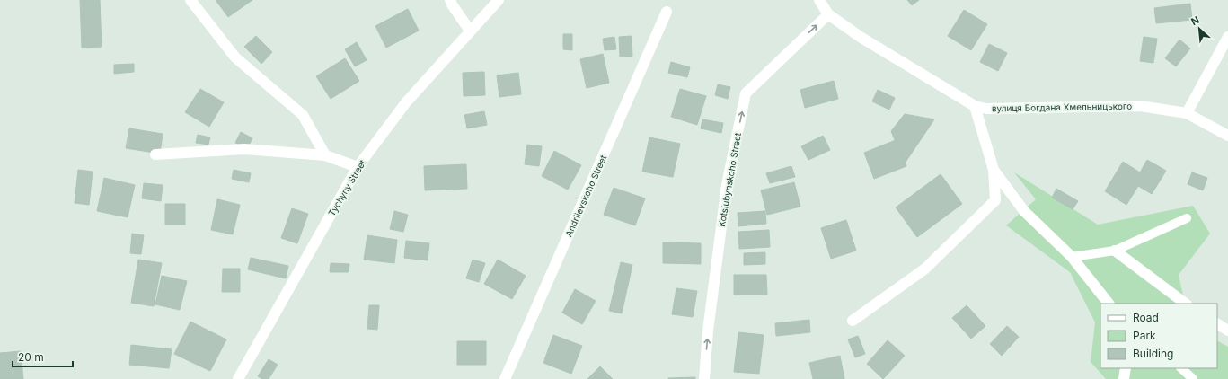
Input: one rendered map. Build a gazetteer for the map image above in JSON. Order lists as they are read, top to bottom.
{
  "streets": {
    "street": [
      "вулиця Богдана Хмельницького",
      "Kotsiubynskoho Street",
      "Tychyny Street",
      "Andriievskoho Street"
    ]
  },
  "crossings": [
    ["вулиця Богдана Хмельницького", "Kotsiubynskoho Street"]
  ],
  "one_way": ["Kotsiubynskoho Street"],
  "legend": ["Road", "Park", "Building"],
  "scale_bar": "20 m",
  "north": "top left"
}
